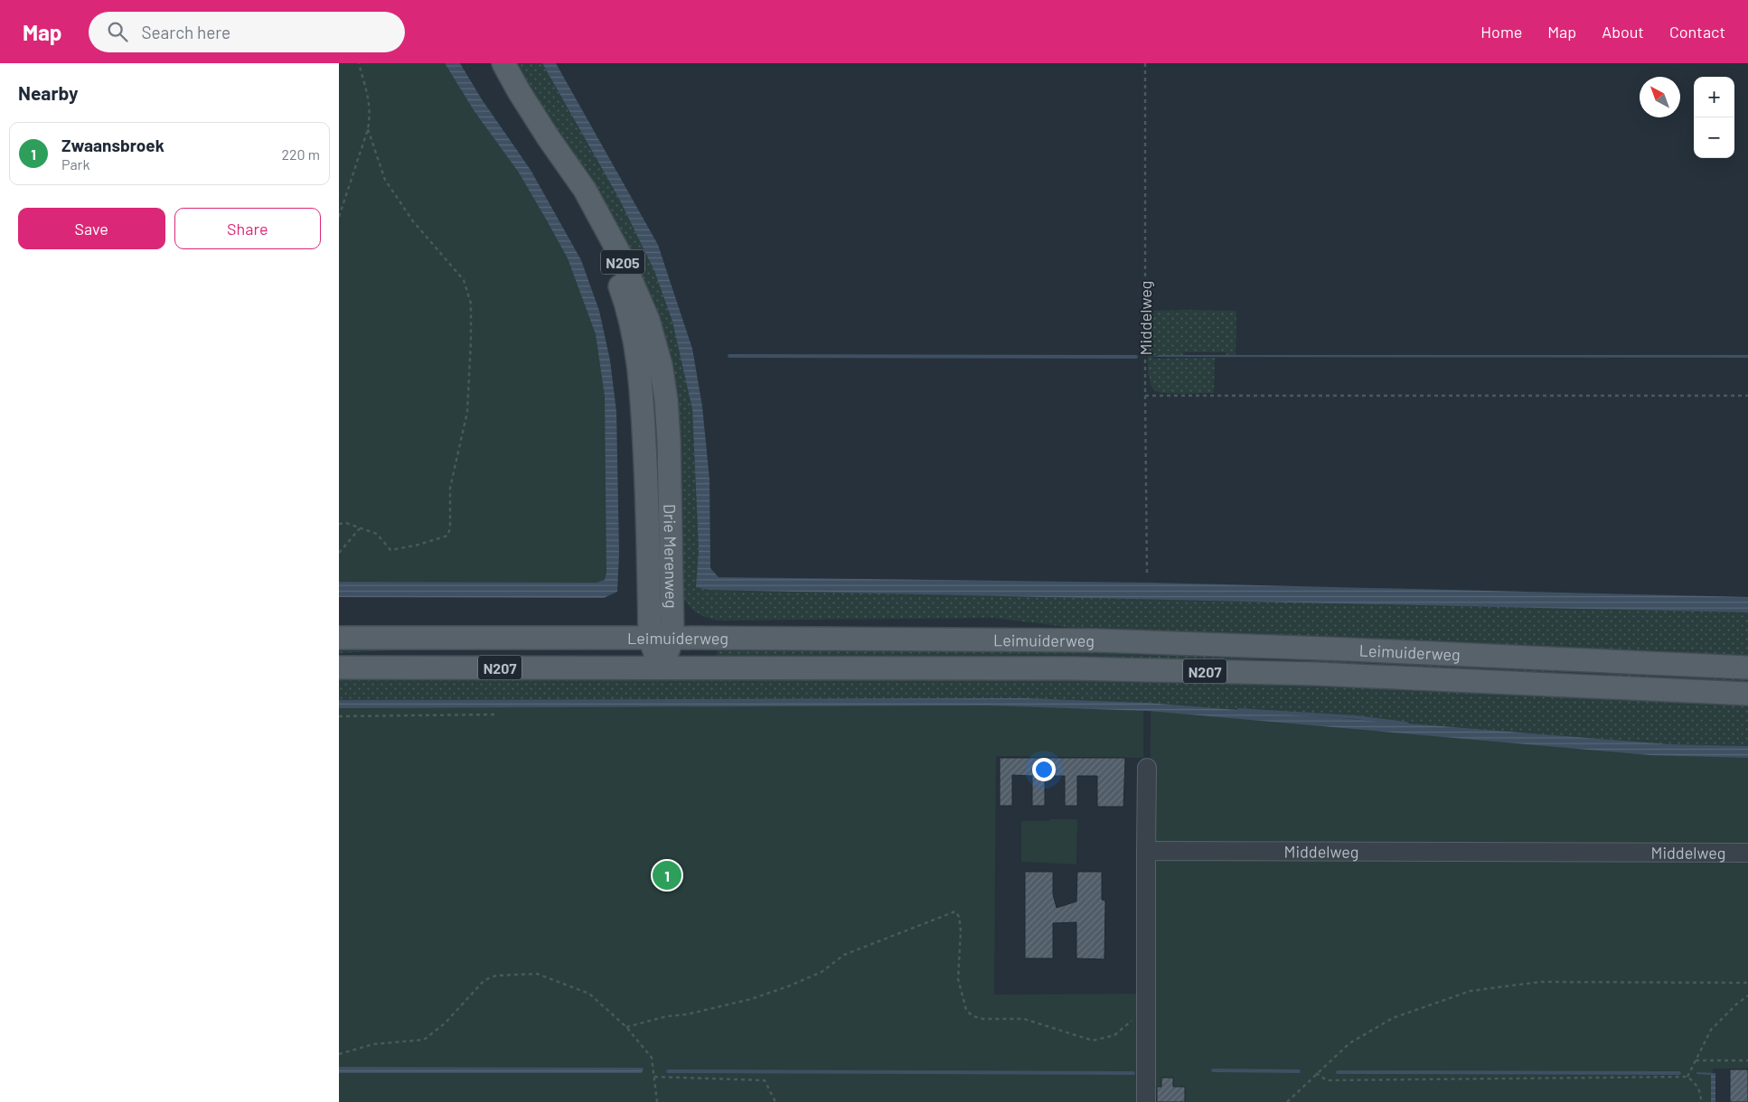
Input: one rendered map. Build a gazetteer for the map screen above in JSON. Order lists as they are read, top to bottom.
{
  "streets": {
    "main road": [
      "N205",
      "Drie Merenweg",
      "Leimuiderweg",
      "N207"
    ],
    "lane": ["Middelweg"]
  },
  "crossings": [
    ["Drie Merenweg", "Leimuiderweg"]
  ],
  "north": "top left",
  "page": {
    "header": "Map",
    "search": "Search here",
    "nav": [
      "Home",
      "Map",
      "About",
      "Contact"
    ],
    "heading": "Nearby",
    "map_buttons": ["+", "−"],
    "list": [
      {
        "mark": "1",
        "name": "Zwaansbroek",
        "note": "Park",
        "value": "220 m"
      }
    ],
    "buttons": ["Save", "Share"],
    "pins": "1"
  }
}
